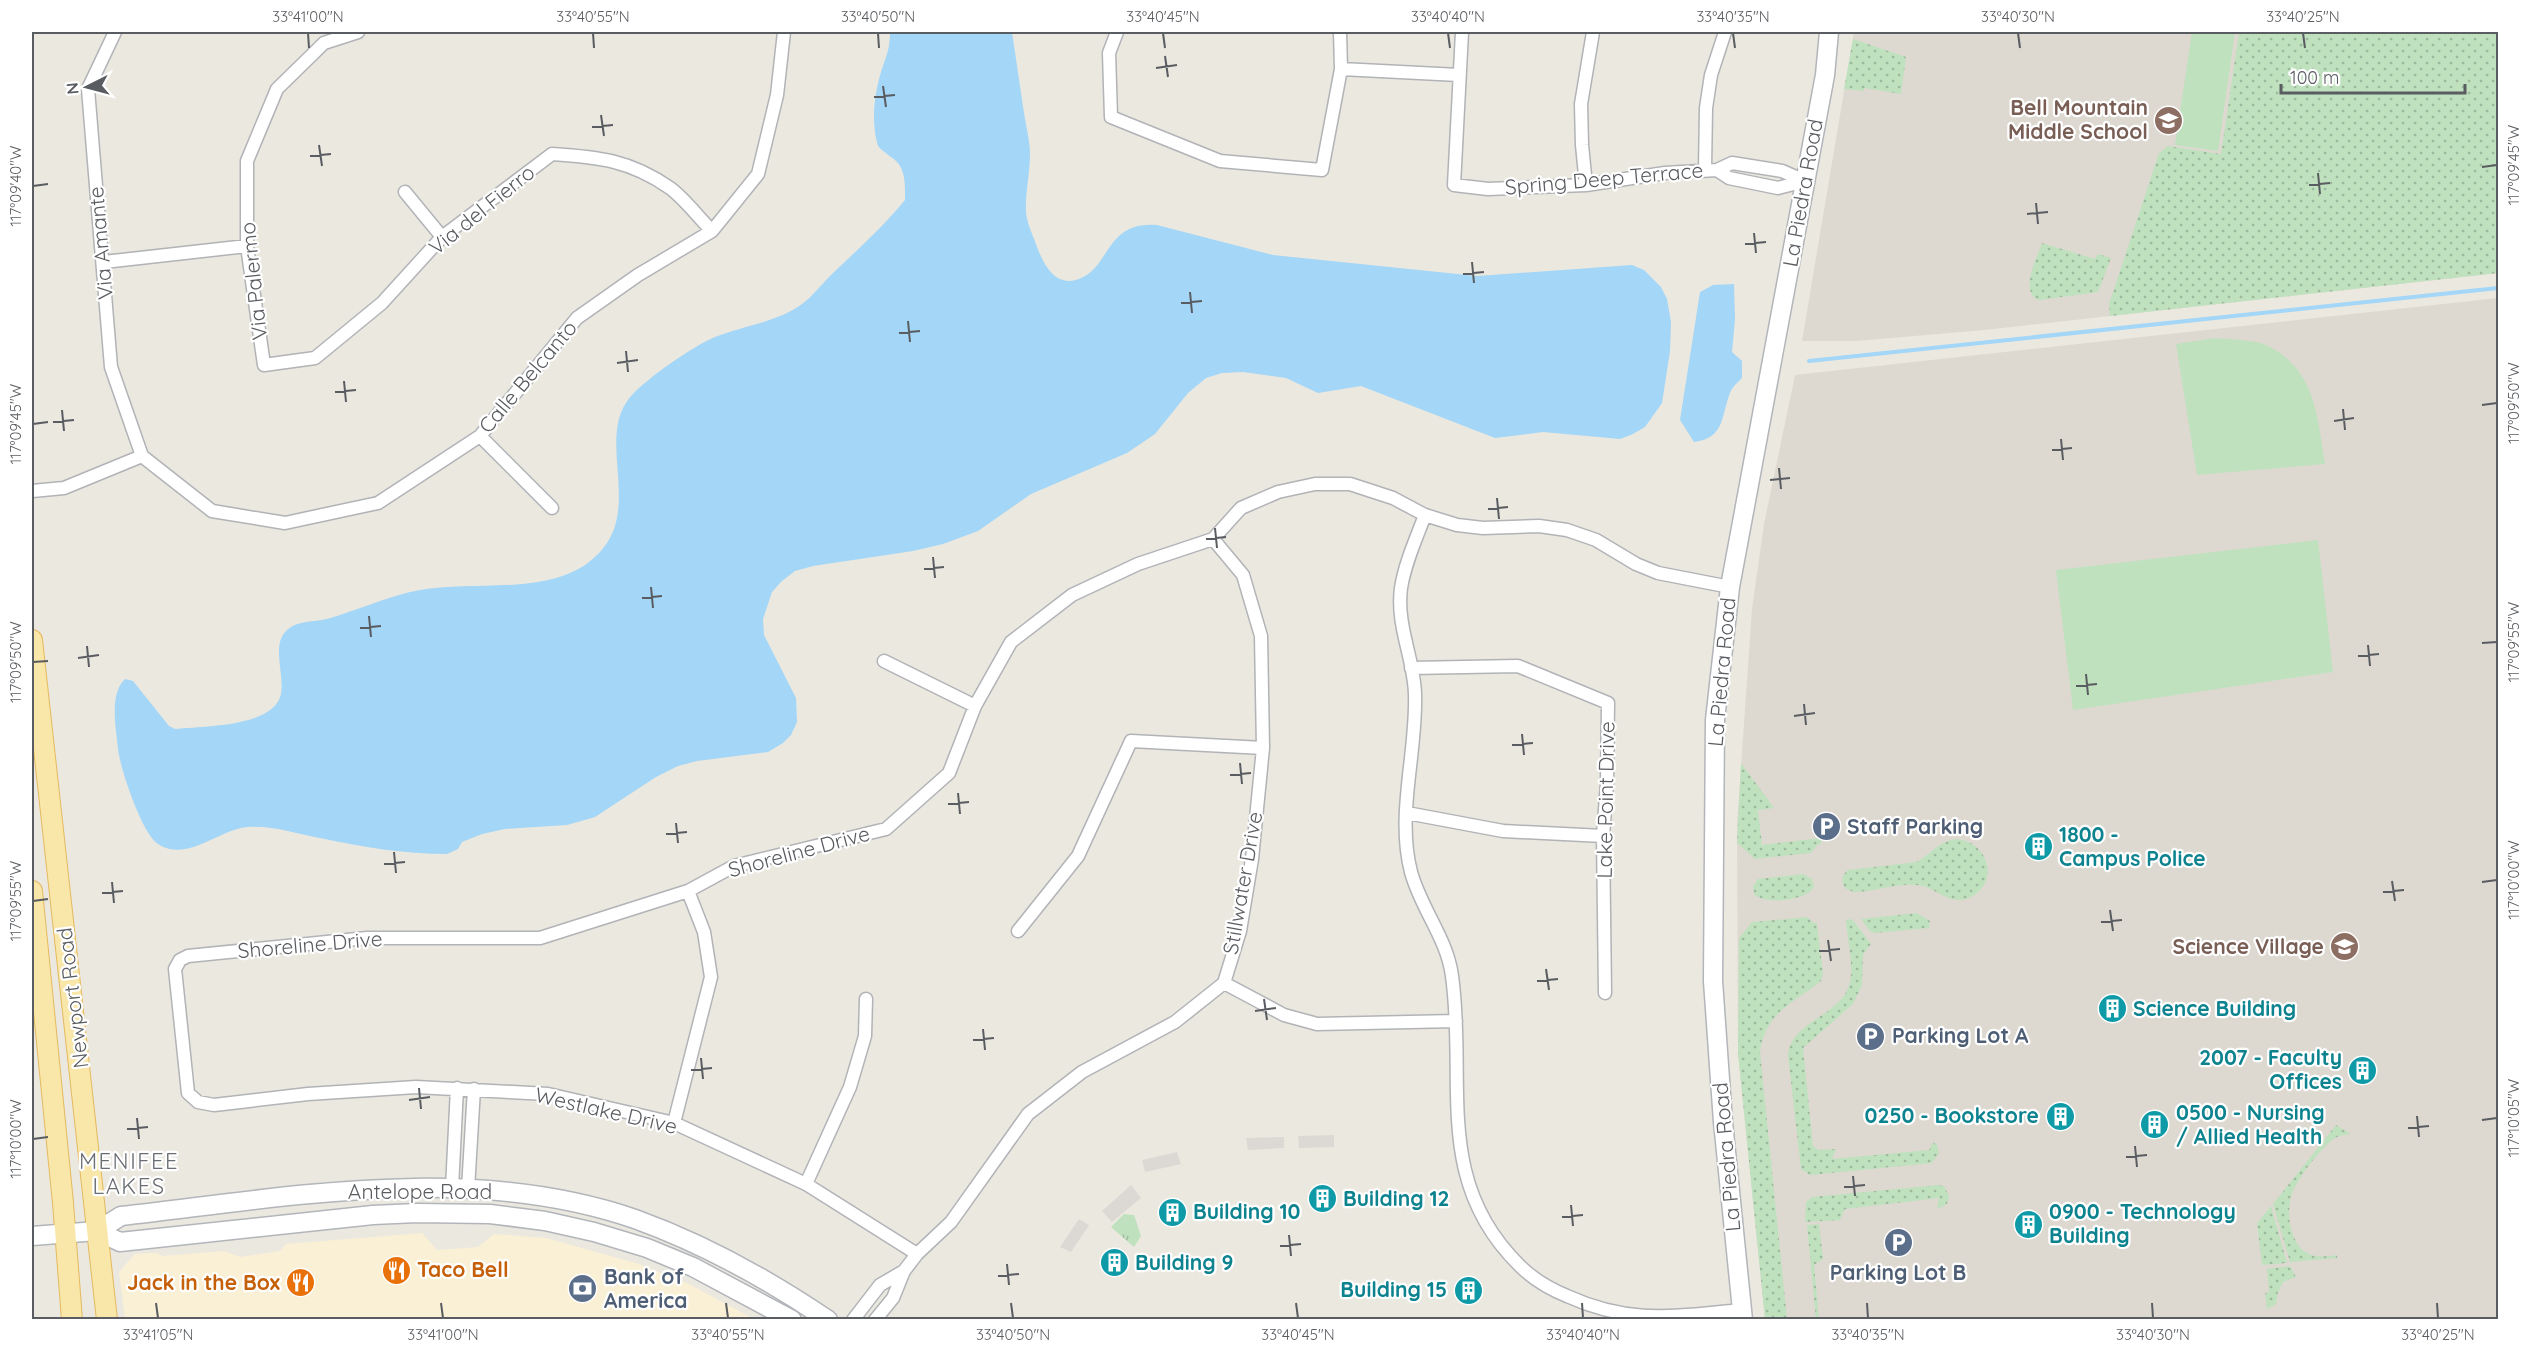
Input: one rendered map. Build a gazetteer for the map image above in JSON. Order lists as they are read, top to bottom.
{
  "streets": {
    "main road": ["La Piedra Road", "Newport Road", "Antelope Road"],
    "street": [
      "Spring Deep Terrace",
      "Via del Fierro",
      "Via Amante",
      "Via Palermo",
      "Calle Belcanto",
      "Lake Point Drive",
      "Shoreline Drive",
      "Stillwater Drive",
      "Westlake Drive"
    ]
  },
  "crossings": [
    ["Spring Deep Terrace", "La Piedra Road"],
    ["La Piedra Road", "Shoreline Drive"],
    ["Via del Fierro", "Via Palermo"],
    ["Via del Fierro", "Calle Belcanto"],
    ["Via Amante", "Calle Belcanto"],
    ["Shoreline Drive", "Stillwater Drive"],
    ["Shoreline Drive", "Westlake Drive"],
    ["Stillwater Drive", "Westlake Drive"],
    ["Newport Road", "Antelope Road"]
  ],
  "districts": ["MENIFEE LAKES"],
  "places": {
    "school or university": ["Bell Mountain Middle School", "Science Village"],
    "parking": ["Staff Parking", "Parking Lot A", "Parking Lot B"],
    "building": [
      "1800 - Campus Police",
      "Science Building",
      "2007 - Faculty Offices",
      "0250 - Bookstore",
      "0500 - Nursing / Allied Health",
      "Building 12",
      "Building 10",
      "0900 - Technology Building",
      "Building 9",
      "Building 15"
    ],
    "restaurant": ["Taco Bell", "Jack in the Box"],
    "bank": ["Bank of America"]
  },
  "scale_bar": "100 m",
  "north": "left",
  "coordinates": [
    "33°41'00\"N",
    "33°40'55\"N",
    "33°40'50\"N",
    "33°40'45\"N",
    "33°40'40\"N",
    "33°40'35\"N",
    "33°40'30\"N",
    "33°40'25\"N",
    "117°09'45\"W",
    "117°09'40\"W",
    "117°09'50\"W",
    "117°09'55\"W",
    "117°10'00\"W",
    "117°10'05\"W",
    "33°41'05\"N"
  ]
}
